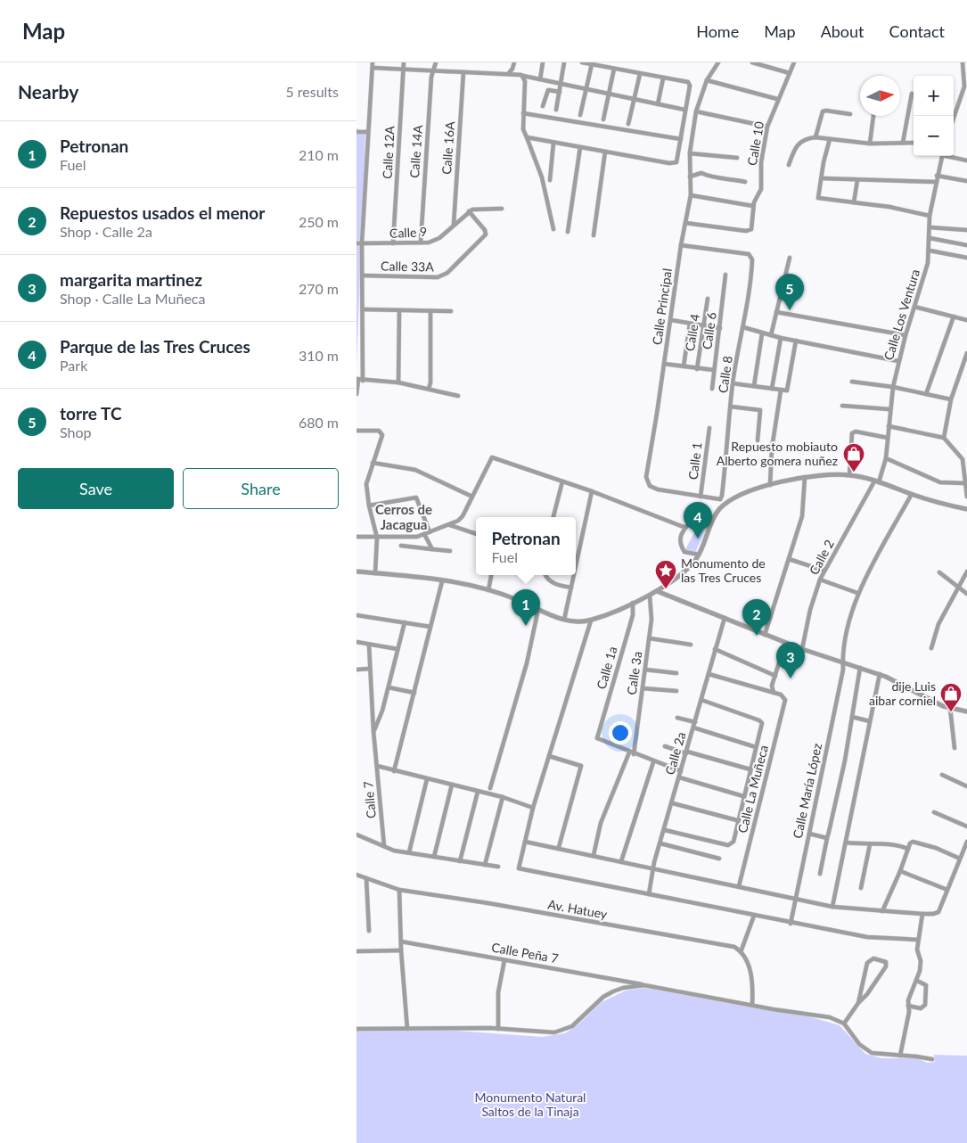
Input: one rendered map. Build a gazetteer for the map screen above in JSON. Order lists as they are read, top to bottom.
{
  "streets": {
    "street": [
      "Calle 10",
      "Calle 16A",
      "Calle 14A",
      "Calle 12A",
      "Calle 9",
      "Calle 33A",
      "Calle Principal",
      "Calle Los Ventura",
      "Calle 6",
      "Calle 4",
      "Calle 8",
      "Calle 1",
      "Calle 2",
      "Calle 1a",
      "Calle 3a",
      "Calle 2a",
      "Calle La Muñeca",
      "Calle María López",
      "Calle 7",
      "Av. Hatuey",
      "Calle Peña 7"
    ]
  },
  "crossings": [
    ["Calle 10", "Calle Principal"],
    ["Calle 16A", "Calle 9"],
    ["Calle 14A", "Calle 9"],
    ["Calle 12A", "Calle 9"],
    ["Calle 9", "Calle 33A"],
    ["Calle Principal", "Calle 8"],
    ["Calle Principal", "Calle 1"],
    ["Calle Los Ventura", "Calle 2"],
    ["Calle 1a", "Calle 3a"]
  ],
  "districts": ["Cerros de Jacagua"],
  "parks": ["Monumento Natural Saltos de la Tinaja"],
  "places": {
    "shop": ["Repuesto mobiauto Alberto gomera nuñez", "dije Luis aibar corniel"],
    "place": ["Monumento de las Tres Cruces"]
  },
  "north": "right",
  "page": {
    "header": "Map",
    "nav": [
      "Home",
      "Map",
      "About",
      "Contact"
    ],
    "heading": ["Nearby", "5 results"],
    "map_buttons": ["+", "−"],
    "list": [
      {
        "mark": "1",
        "name": "Petronan",
        "note": "Fuel",
        "value": "210 m"
      },
      {
        "mark": "2",
        "name": "Repuestos usados el menor",
        "note": "Shop · Calle 2a",
        "value": "250 m"
      },
      {
        "mark": "3",
        "name": "margarita martinez",
        "note": "Shop · Calle La Muñeca",
        "value": "270 m"
      },
      {
        "mark": "4",
        "name": "Parque de las Tres Cruces",
        "note": "Park",
        "value": "310 m"
      },
      {
        "mark": "5",
        "name": "torre TC",
        "note": "Shop",
        "value": "680 m"
      }
    ],
    "pins": [
      "5",
      "4",
      "1",
      "2",
      "3"
    ],
    "buttons": ["Save", "Share"],
    "popup": ["Petronan", "Fuel"]
  }
}
